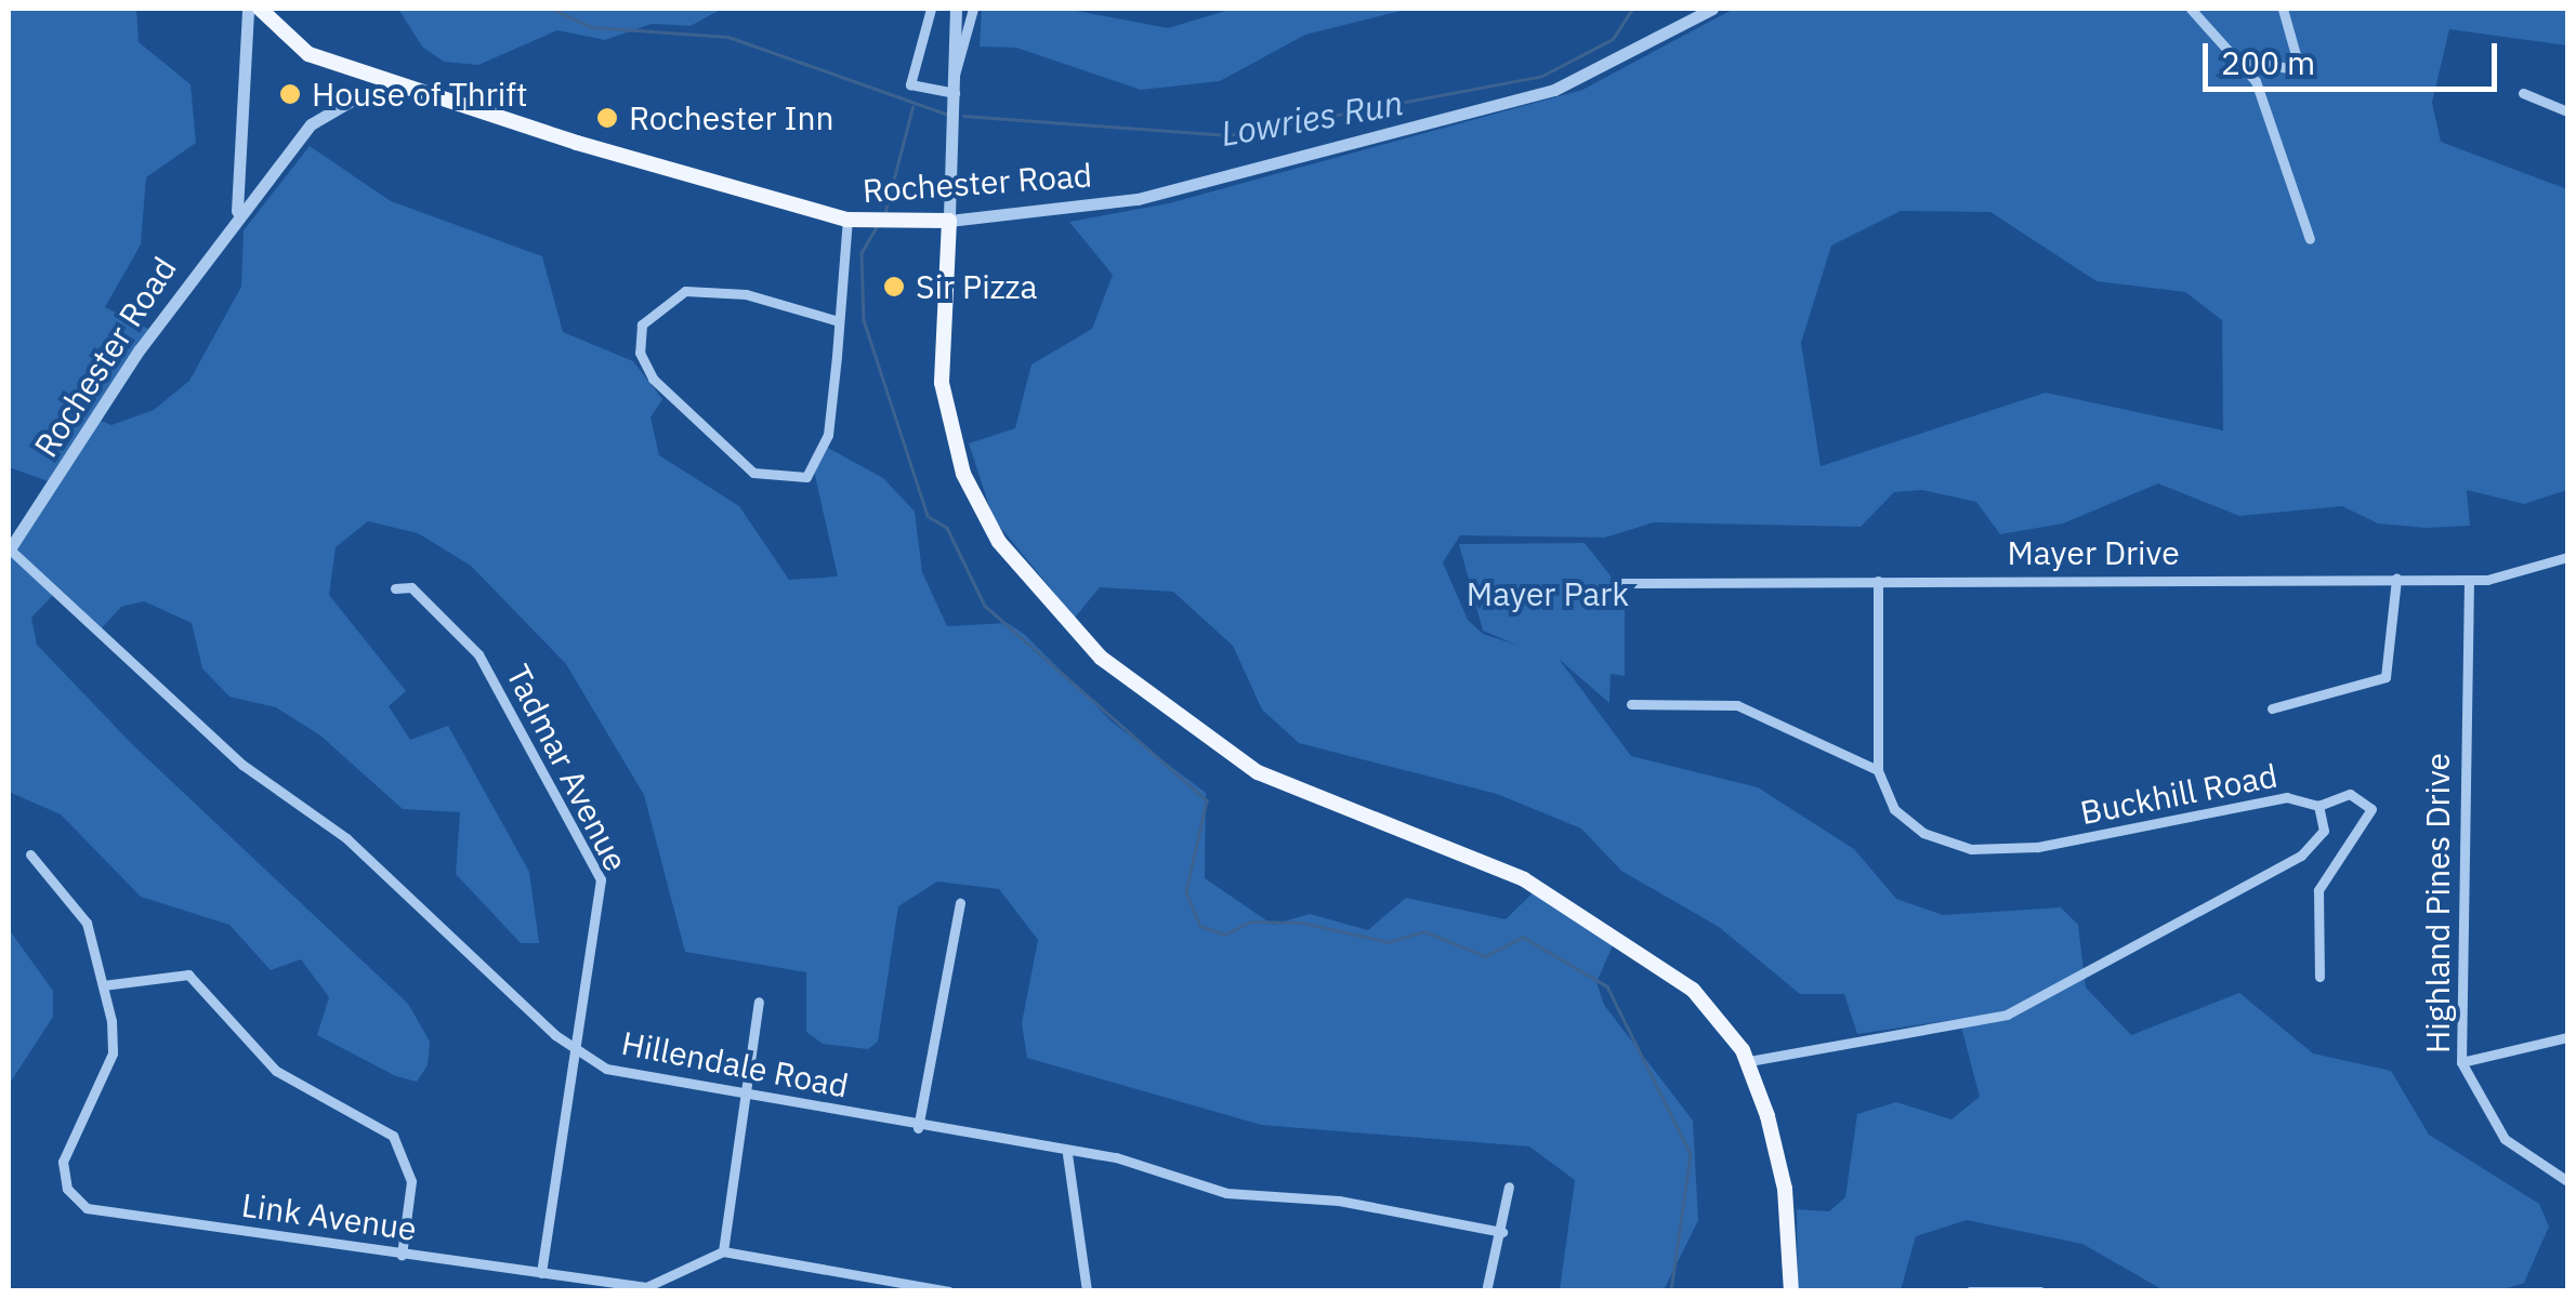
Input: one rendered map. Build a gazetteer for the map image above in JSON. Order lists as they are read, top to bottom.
{
  "streets": {
    "main road": ["Rochester Road"],
    "street": [
      "Mayer Drive",
      "Tadmar Avenue",
      "Buckhill Road",
      "Highland Pines Drive",
      "Hillendale Road",
      "Link Avenue"
    ]
  },
  "crossings": [
    ["Rochester Road", "Hillendale Road"],
    ["Mayer Drive", "Highland Pines Drive"],
    ["Tadmar Avenue", "Hillendale Road"],
    ["Tadmar Avenue", "Link Avenue"]
  ],
  "water": ["Lowries Run"],
  "parks": ["Mayer Park"],
  "places": ["House of Thrift", "Rochester Inn", "Sir Pizza"],
  "scale_bar": "200 m"
}
